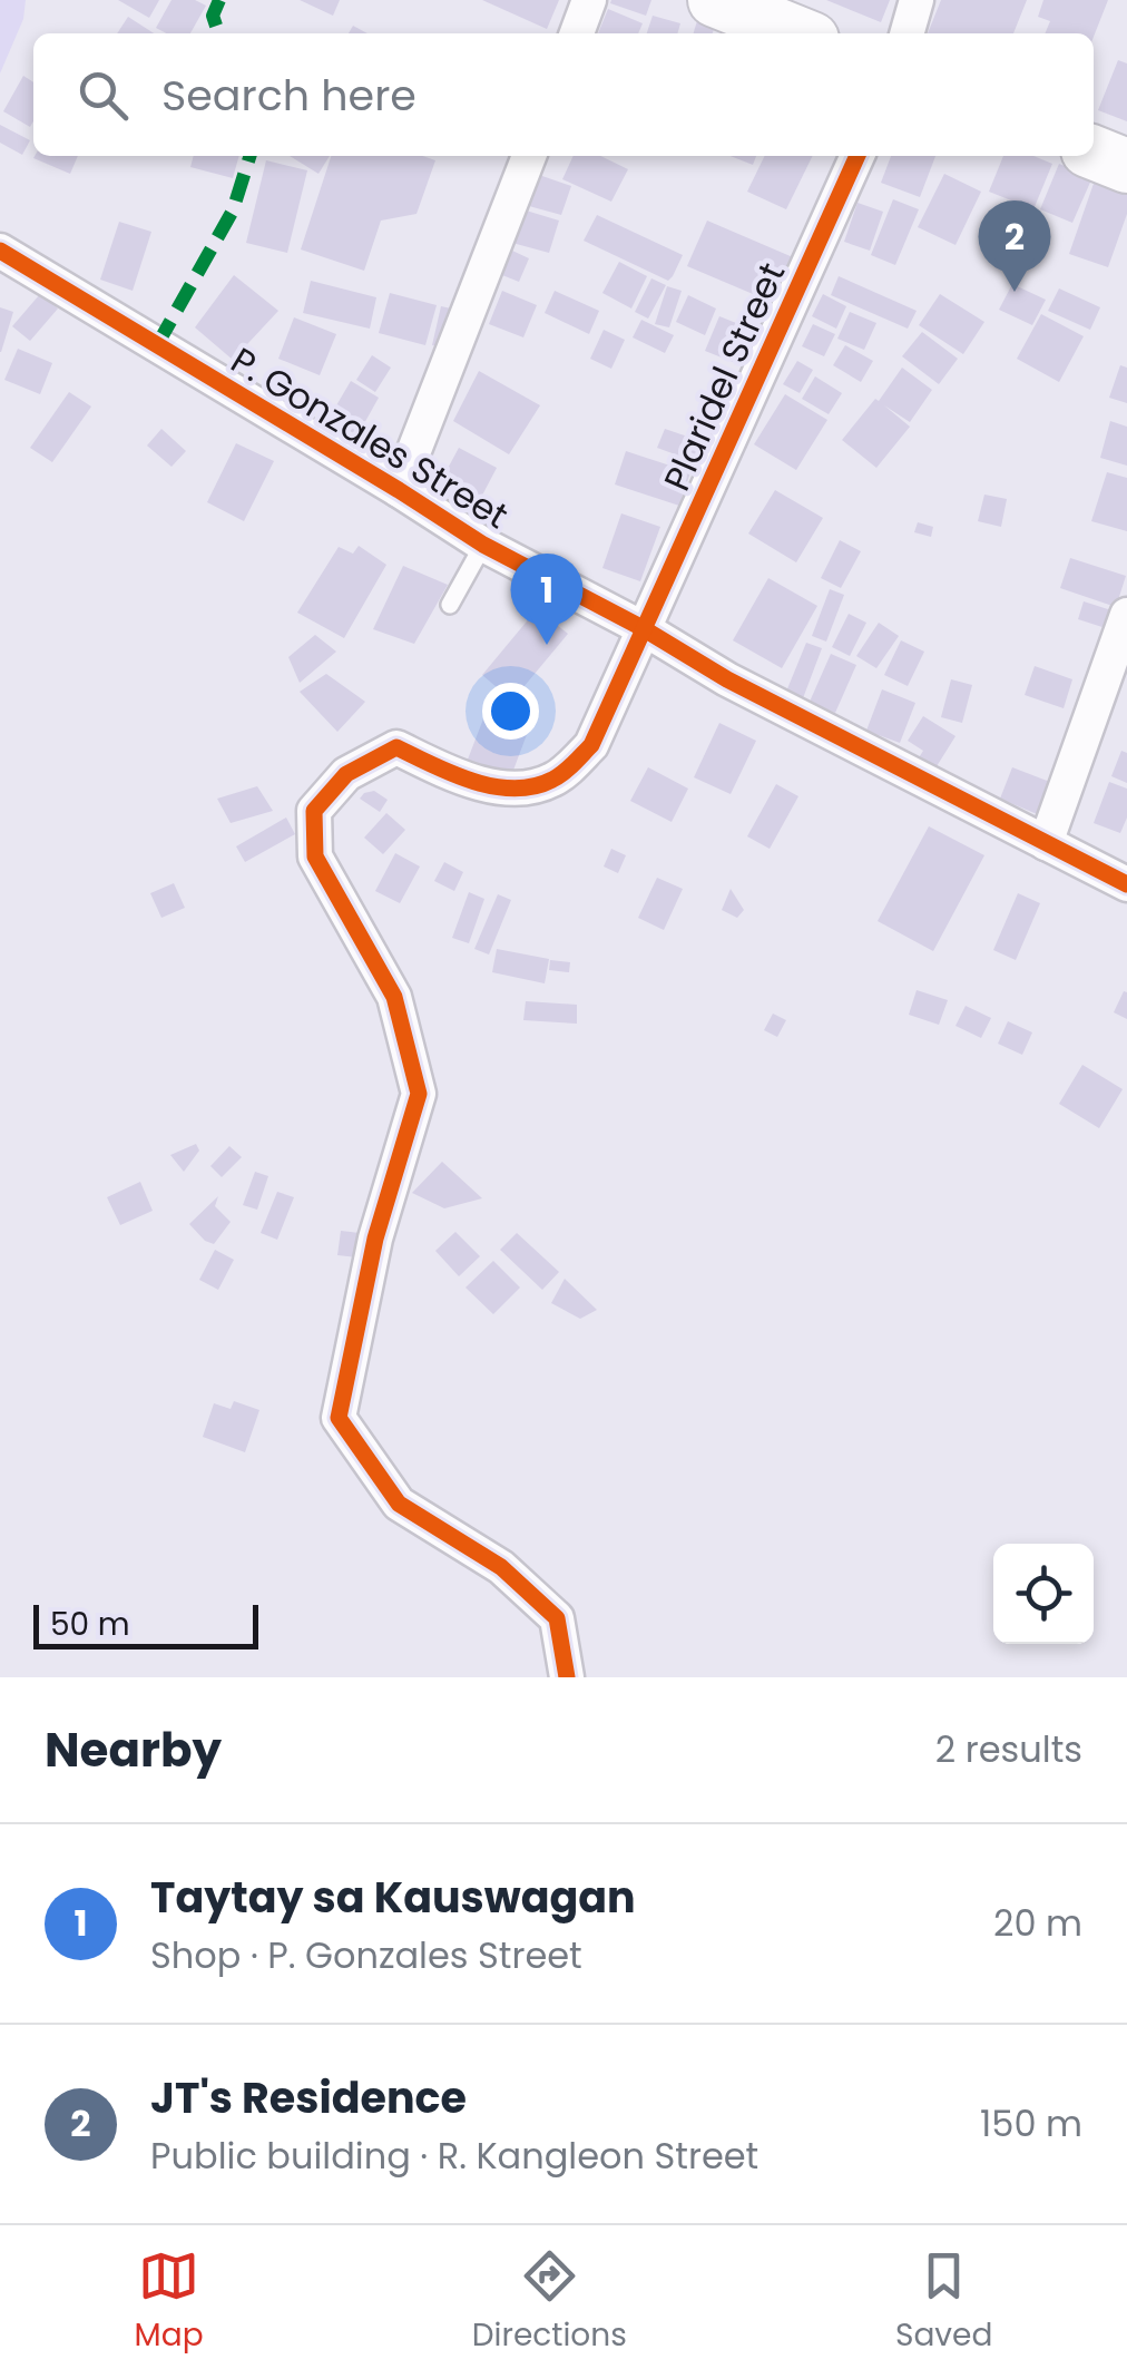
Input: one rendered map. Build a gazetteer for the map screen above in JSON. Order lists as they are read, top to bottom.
{
  "streets": {
    "street": ["Plaridel Street", "P. Gonzales Street"]
  },
  "crossings": [
    ["Plaridel Street", "P. Gonzales Street"]
  ],
  "scale_bar": "50 m",
  "page": {
    "search": "Search here",
    "pins": ["2", "1"],
    "scale": "50 m",
    "heading": ["Nearby", "2 results"],
    "list": [
      {
        "mark": "1",
        "name": "Taytay sa Kauswagan",
        "note": "Shop · P. Gonzales Street",
        "value": "20 m"
      },
      {
        "mark": "2",
        "name": "JT's Residence",
        "note": "Public building · R. Kangleon Street",
        "value": "150 m"
      }
    ],
    "nav": ["Map", "Directions", "Saved"]
  }
}
